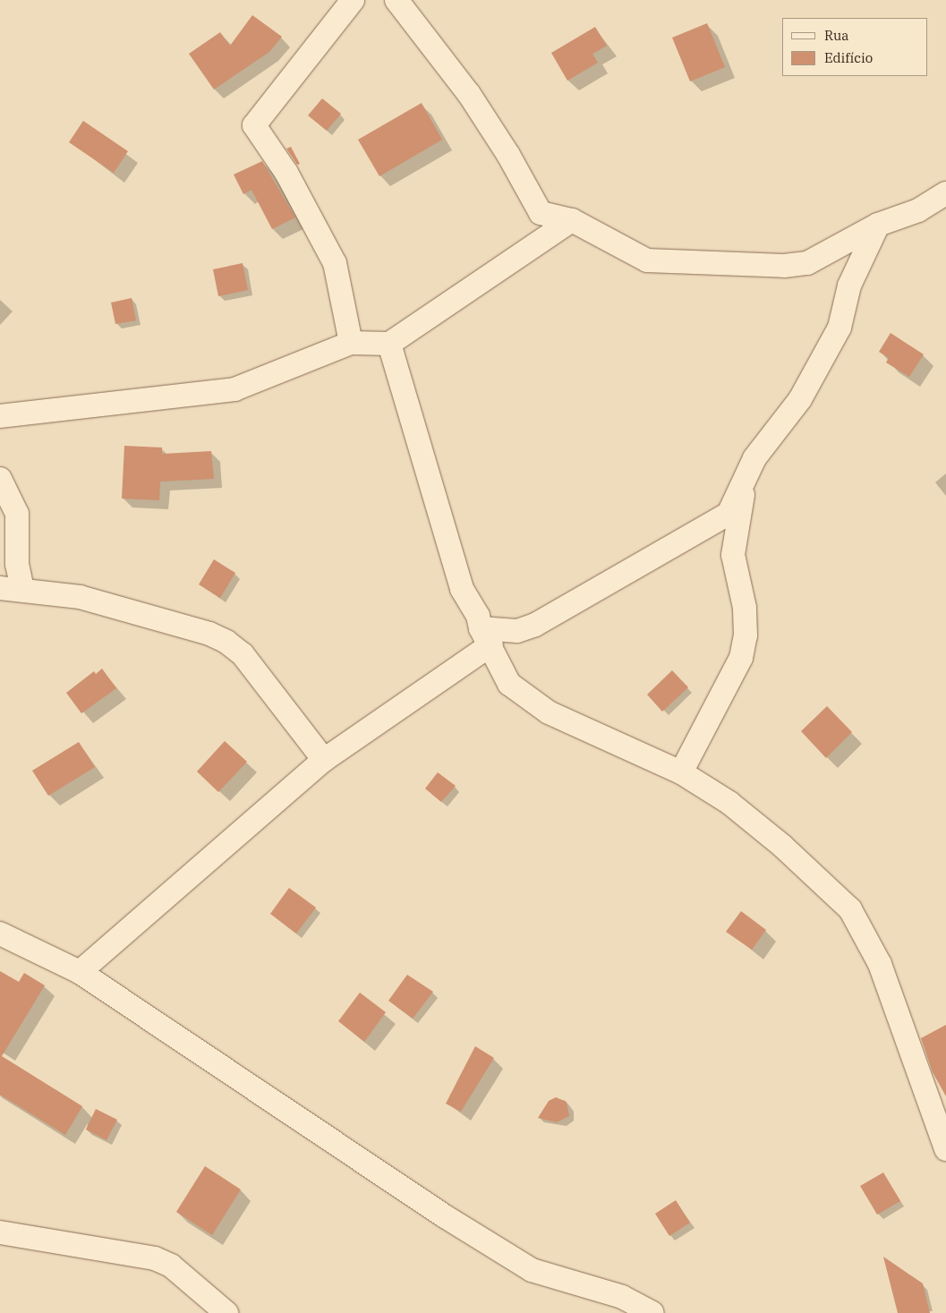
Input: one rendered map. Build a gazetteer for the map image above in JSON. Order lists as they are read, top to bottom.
{
  "legend": ["Rua", "Edifício"]
}
